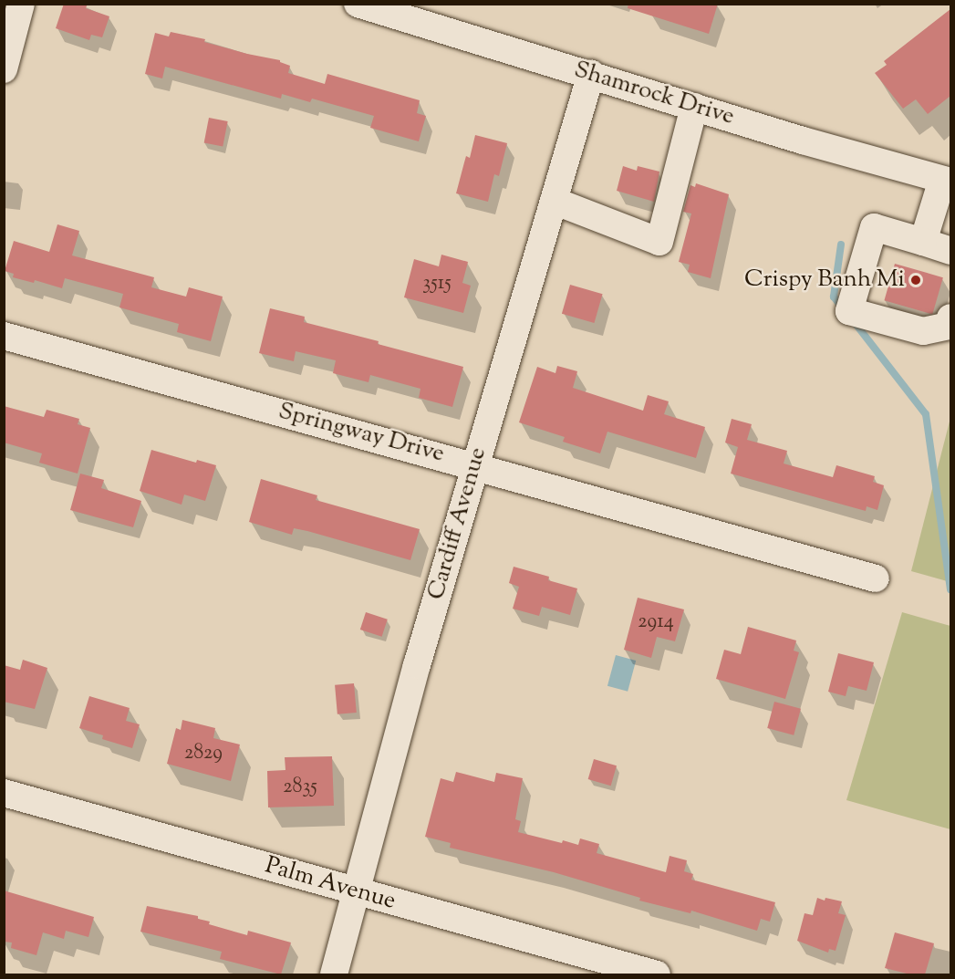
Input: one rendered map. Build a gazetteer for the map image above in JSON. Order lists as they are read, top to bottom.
{
  "streets": {
    "street": [
      "Shamrock Drive",
      "Springway Drive",
      "Cardiff Avenue",
      "Palm Avenue"
    ]
  },
  "crossings": [
    ["Shamrock Drive", "Cardiff Avenue"],
    ["Springway Drive", "Cardiff Avenue"],
    ["Cardiff Avenue", "Palm Avenue"]
  ],
  "places": ["Crispy Banh Mi"],
  "house_numbers": [
    "3515",
    "2914",
    "2829",
    "2835"
  ]
}
